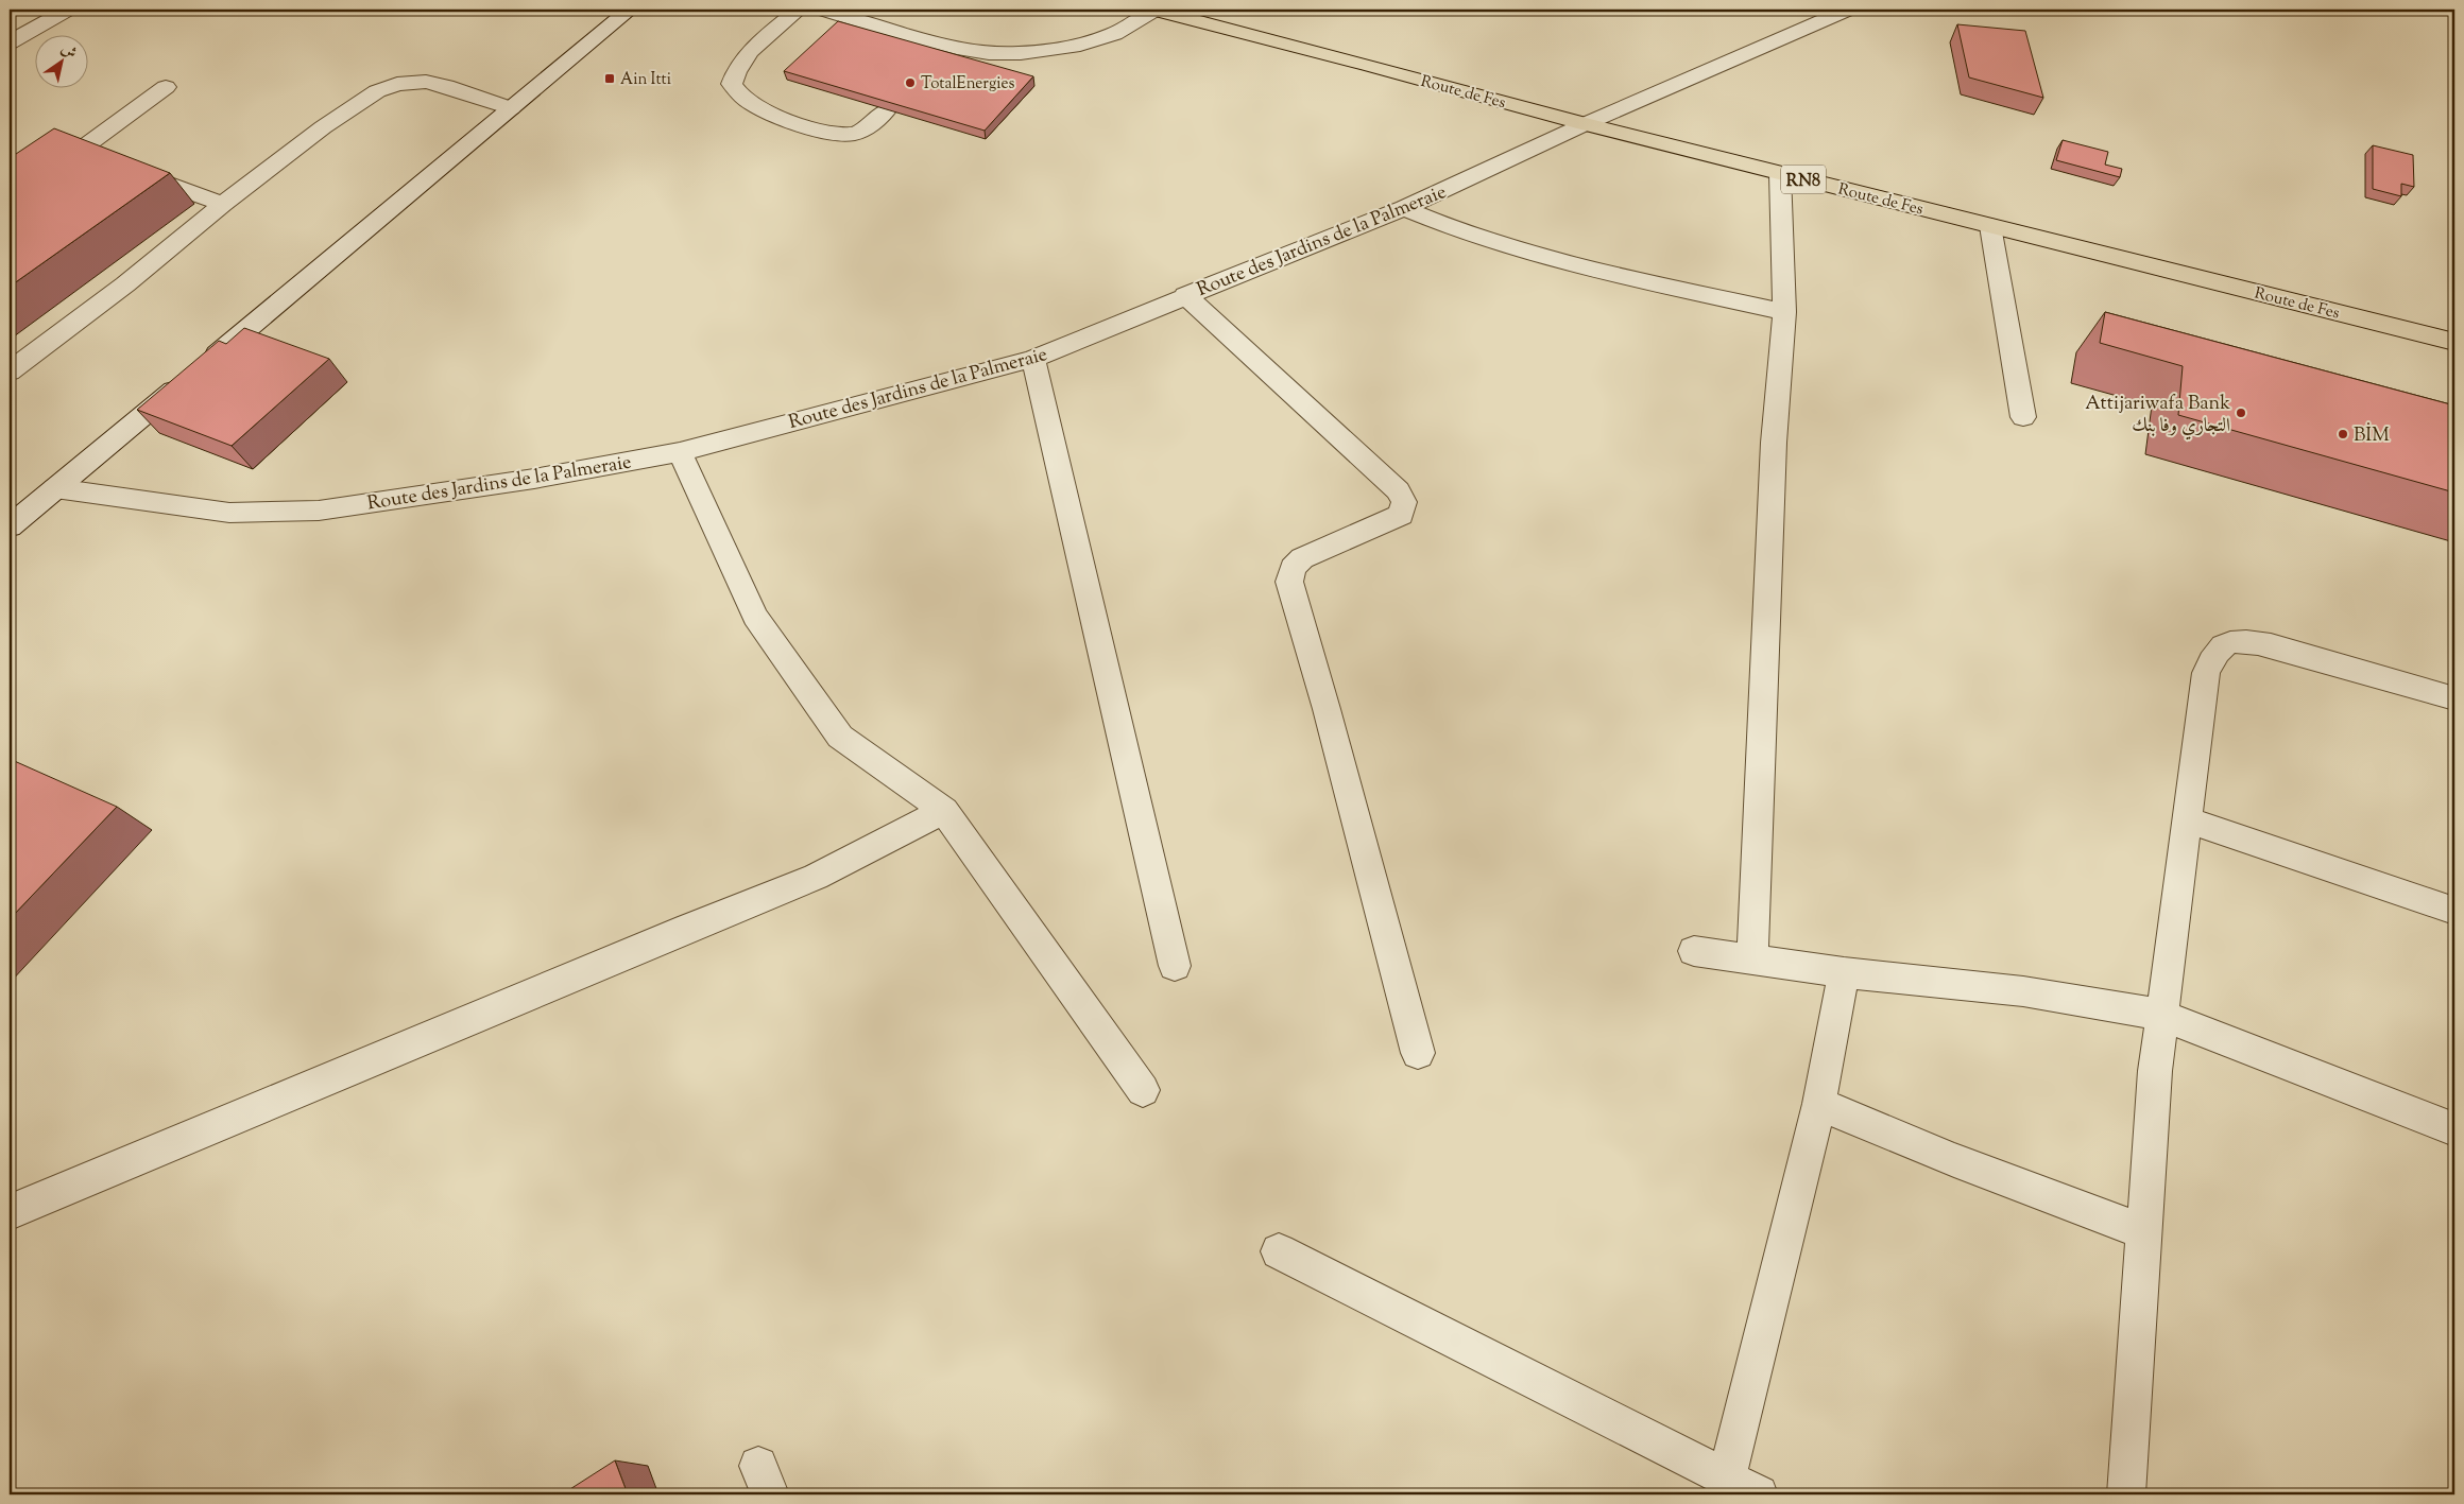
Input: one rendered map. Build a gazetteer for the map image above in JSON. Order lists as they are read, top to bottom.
{
  "streets": {
    "main road": ["Route de Fes", "RN8"],
    "street": ["Route des Jardins de la Palmeraie"]
  },
  "crossings": [
    ["Route de Fes", "Route des Jardins de la Palmeraie"]
  ],
  "places": {
    "transit": ["Ain Itti"],
    "other": ["TotalEnergies", "Attijariwafa Bank التجاري وفا بنك", "BİM"]
  },
  "north": "top right"
}
